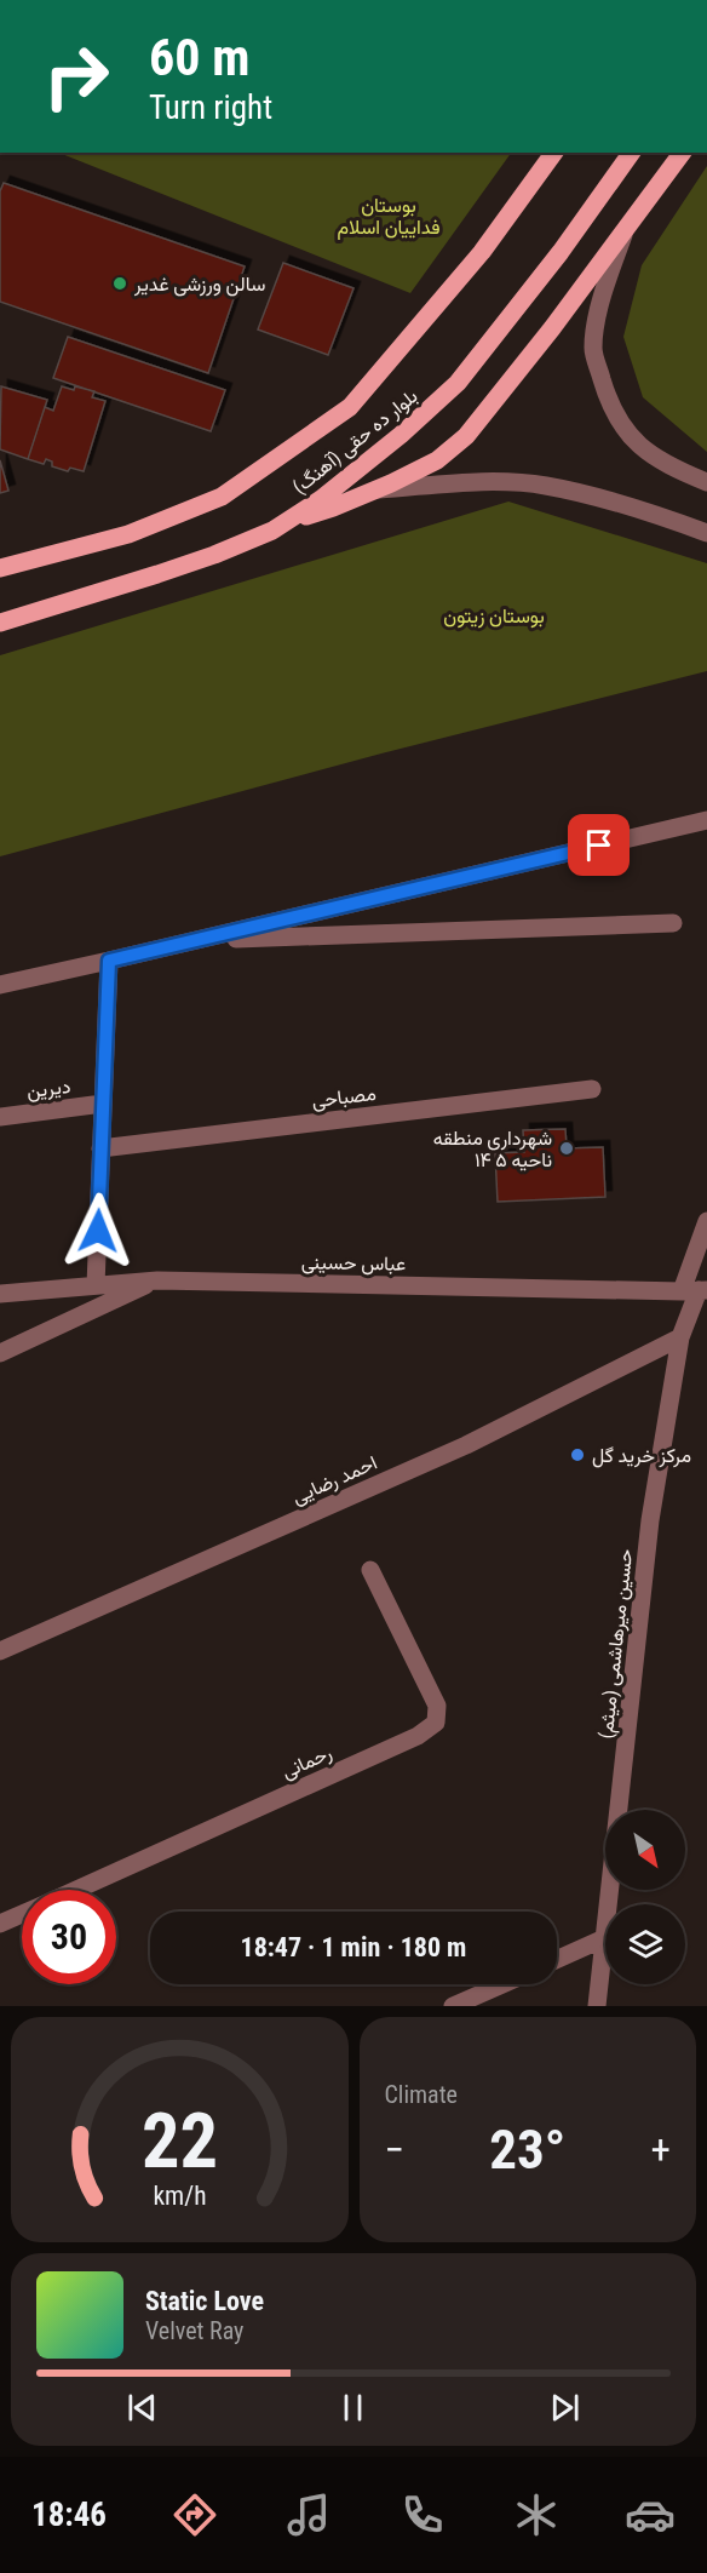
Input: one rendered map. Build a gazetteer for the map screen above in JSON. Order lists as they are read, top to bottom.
{
  "streets": {
    "main road": ["بلوار ده حقی (آهنگ)"],
    "street": [
      "دیرین",
      "مصباحی",
      "عباس حسینی",
      "احمد رضایی",
      "حسین میرهاشمی (میثم)",
      "رحمانی"
    ]
  },
  "crossings": [
    ["عباس حسینی", "حسین میرهاشمی (میثم)"],
    ["احمد رضایی", "حسین میرهاشمی (میثم)"]
  ],
  "parks": ["بوستان فداییان اسلام", "بوستان زیتون"],
  "places": ["سالن ورزشی غدیر", "شهرداری منطقه ۱۴ ناحیه ۵", "مرکز خرید گل"],
  "north": "bottom right",
  "page": {
    "turn": ["60 m", "Turn right"],
    "limit": "30",
    "trip": "18:47 · 1 min · 180 m",
    "tile": "Climate",
    "heat": ["−", "23°", "+"],
    "song": ["Static Love", "Velvet Ray"],
    "tabs": "18:46",
    "gauge": ["22", "km/h"]
  }
}
